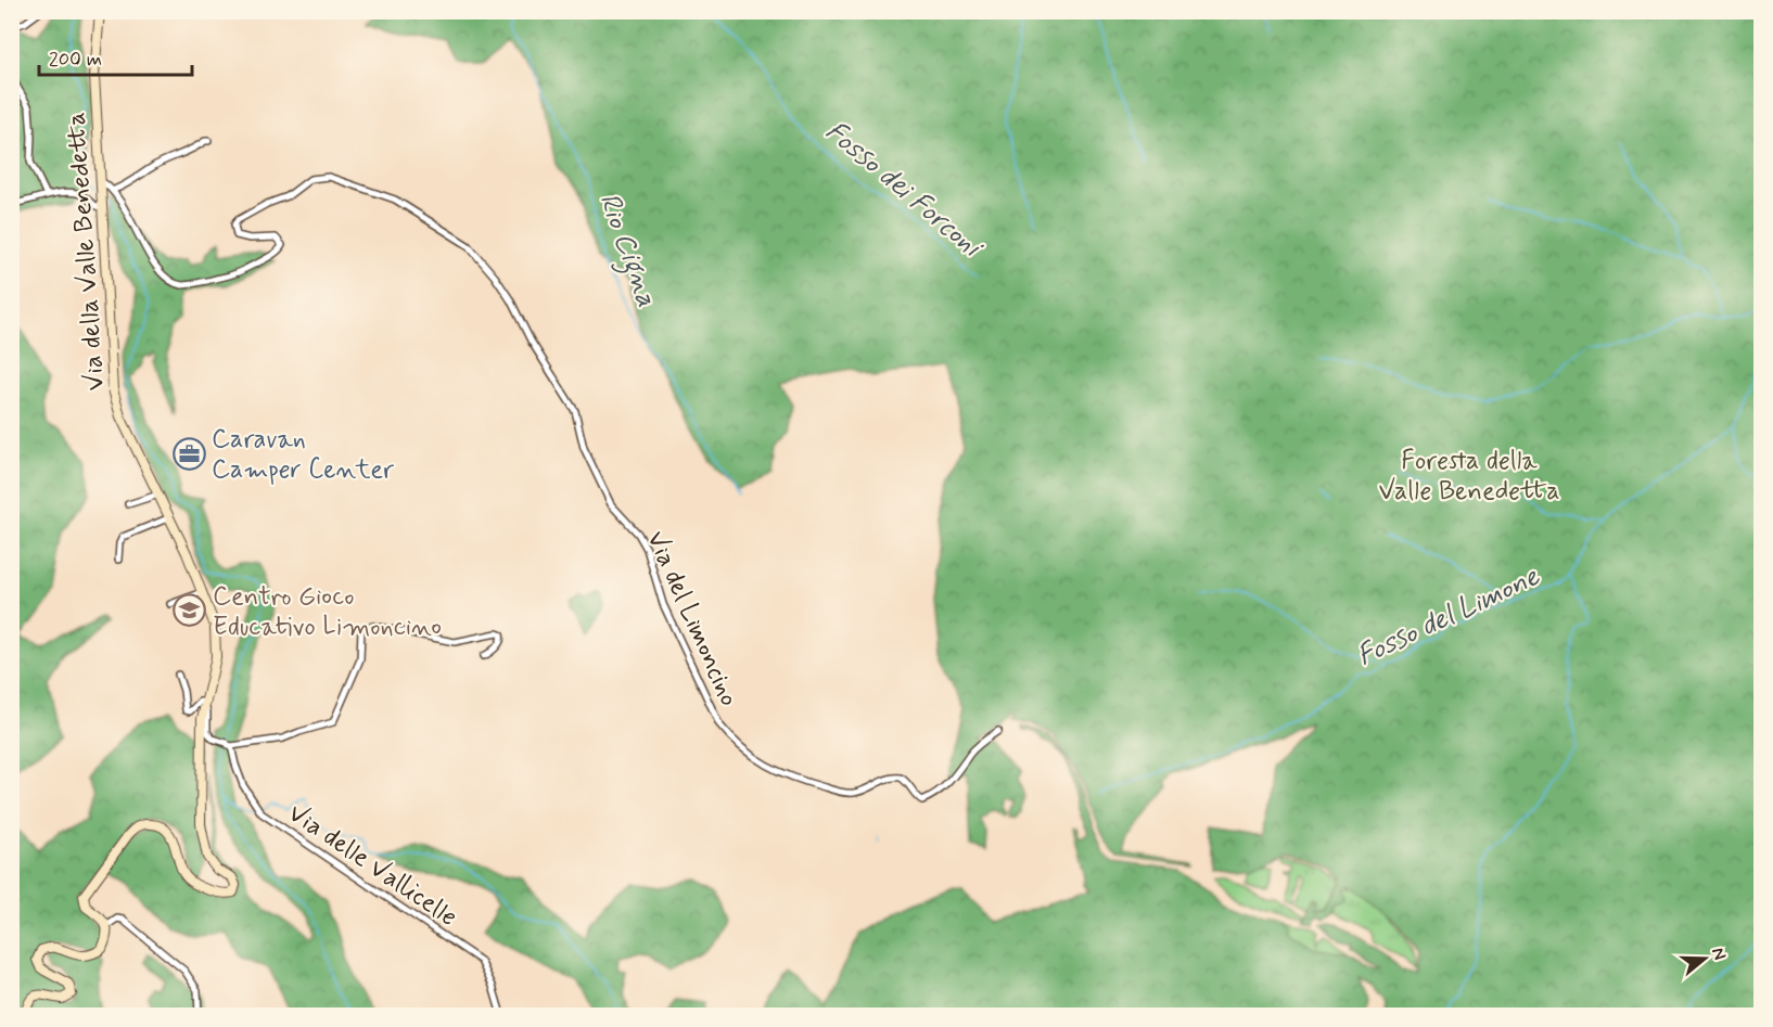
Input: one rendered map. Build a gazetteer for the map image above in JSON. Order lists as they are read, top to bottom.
{
  "streets": {
    "main road": ["Via della Valle Benedetta"],
    "street": ["Via del Limoncino", "Via delle Vallicelle"]
  },
  "crossings": [
    ["Via della Valle Benedetta", "Via del Limoncino"]
  ],
  "water": ["Fosso dei Forconi", "Rio Cigna", "Fosso del Limone"],
  "parks": ["Foresta della Valle Benedetta"],
  "places": {
    "office": ["Caravan Camper Center"],
    "school or university": ["Centro Gioco Educativo Limoncino"]
  },
  "scale_bar": "200 m",
  "north": "right"
}
